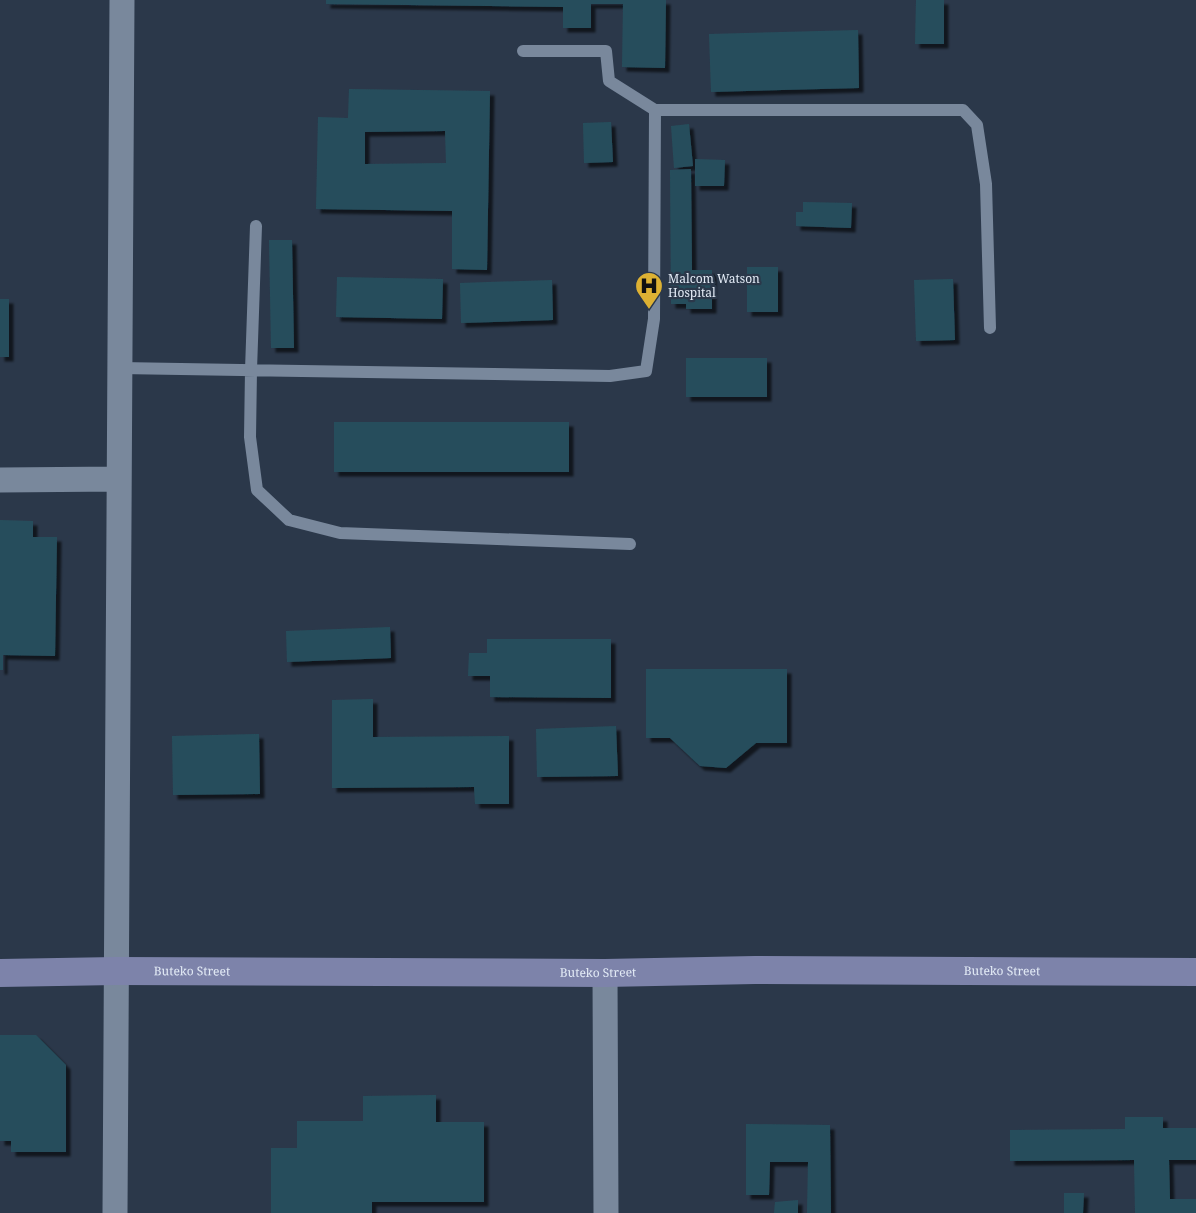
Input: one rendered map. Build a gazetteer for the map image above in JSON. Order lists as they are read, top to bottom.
{
  "streets": {
    "street": ["Buteko Street"]
  },
  "places": {
    "hospital": ["Malcom Watson Hospital"]
  }
}
